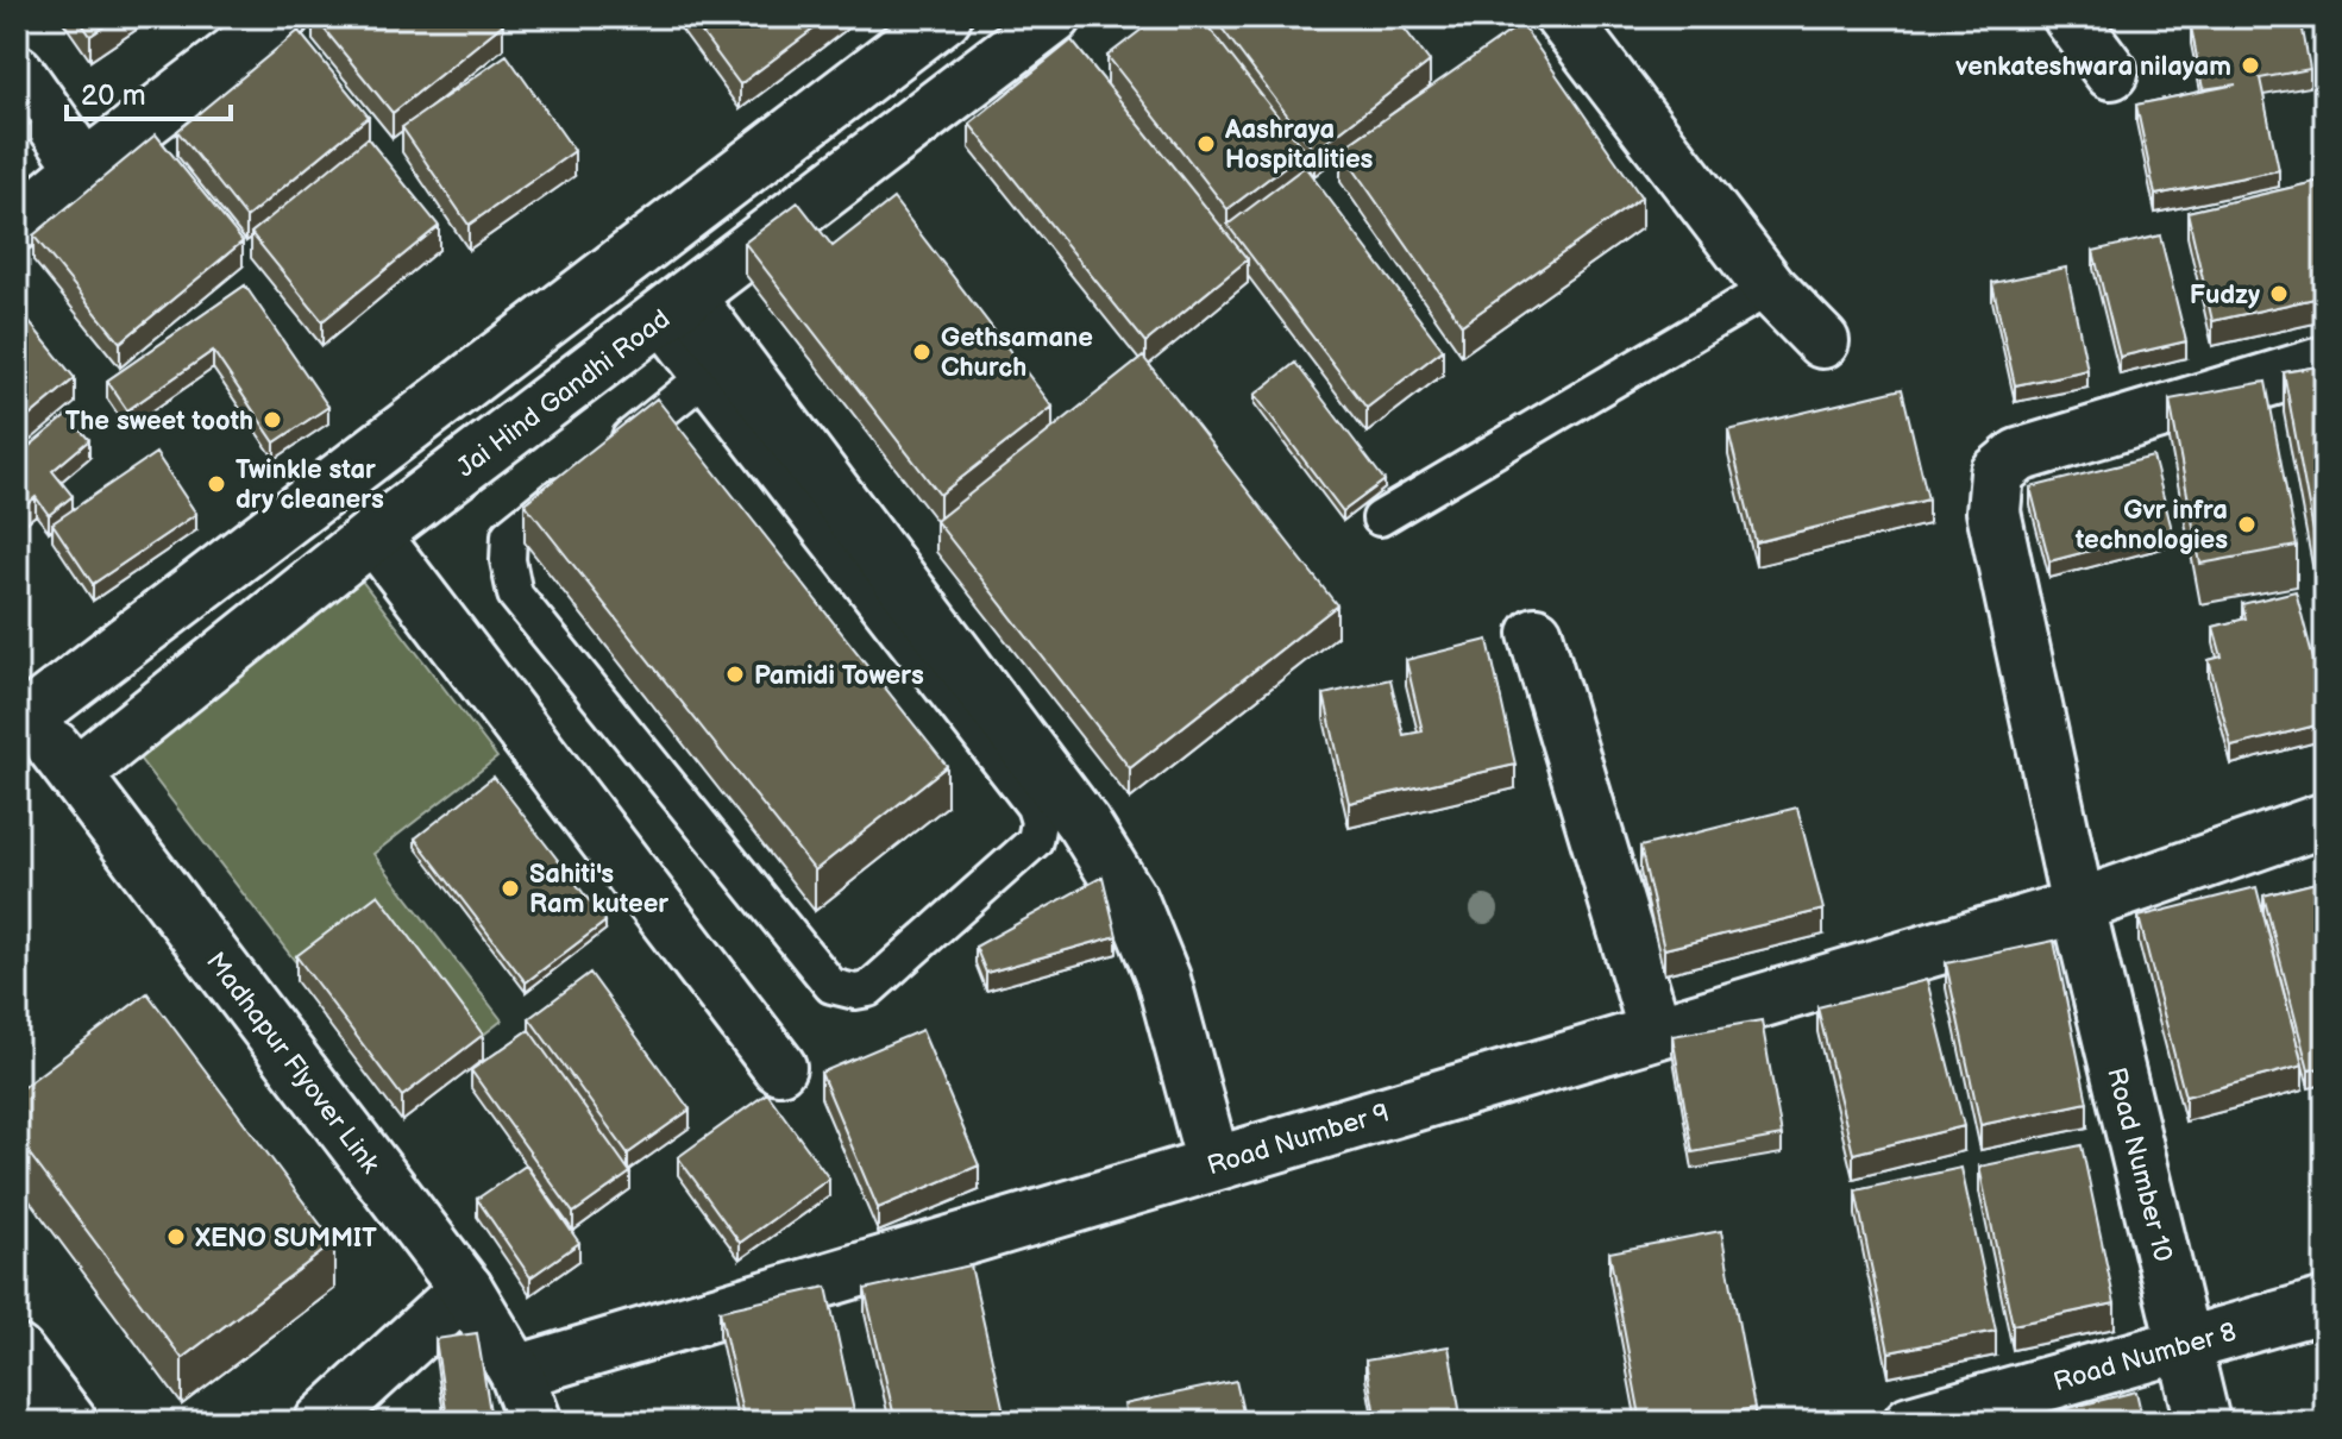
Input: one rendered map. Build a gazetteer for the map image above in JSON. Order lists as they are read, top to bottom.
{
  "streets": {
    "street": [
      "Jai Hind Gandhi Road",
      "Madhapur Flyover Link",
      "Road Number 9",
      "Road Number 10",
      "Road Number 8"
    ]
  },
  "crossings": [
    ["Jai Hind Gandhi Road", "Madhapur Flyover Link"],
    ["Madhapur Flyover Link", "Road Number 9"],
    ["Road Number 9", "Road Number 10"],
    ["Road Number 10", "Road Number 8"]
  ],
  "places": [
    "venkateshwara nilayam",
    "Aashraya Hospitalities",
    "Fudzy",
    "Gethsamane Church",
    "The sweet tooth",
    "Twinkle star dry cleaners",
    "Gvr infra technologies",
    "Pamidi Towers",
    "Sahiti's Ram kuteer",
    "XENO SUMMIT"
  ],
  "scale_bar": "20 m"
}
